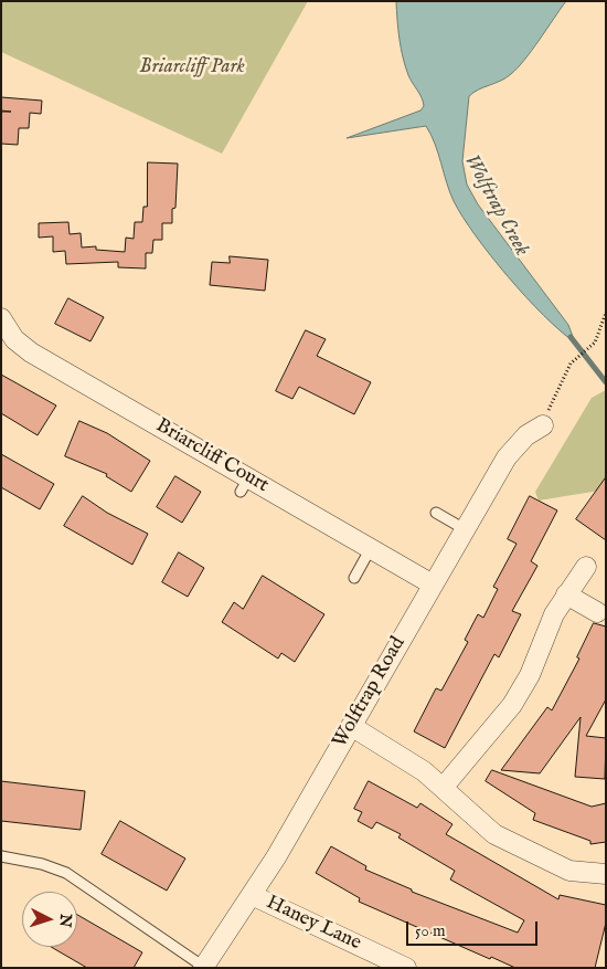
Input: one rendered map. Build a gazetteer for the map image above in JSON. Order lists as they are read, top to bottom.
{
  "streets": {
    "street": ["Briarcliff Court", "Wolftrap Road", "Haney Lane"]
  },
  "crossings": [
    ["Briarcliff Court", "Wolftrap Road"],
    ["Wolftrap Road", "Haney Lane"]
  ],
  "water": ["Wolftrap Creek"],
  "parks": ["Briarcliff Park"],
  "scale_bar": "50 m",
  "north": "right"
}
